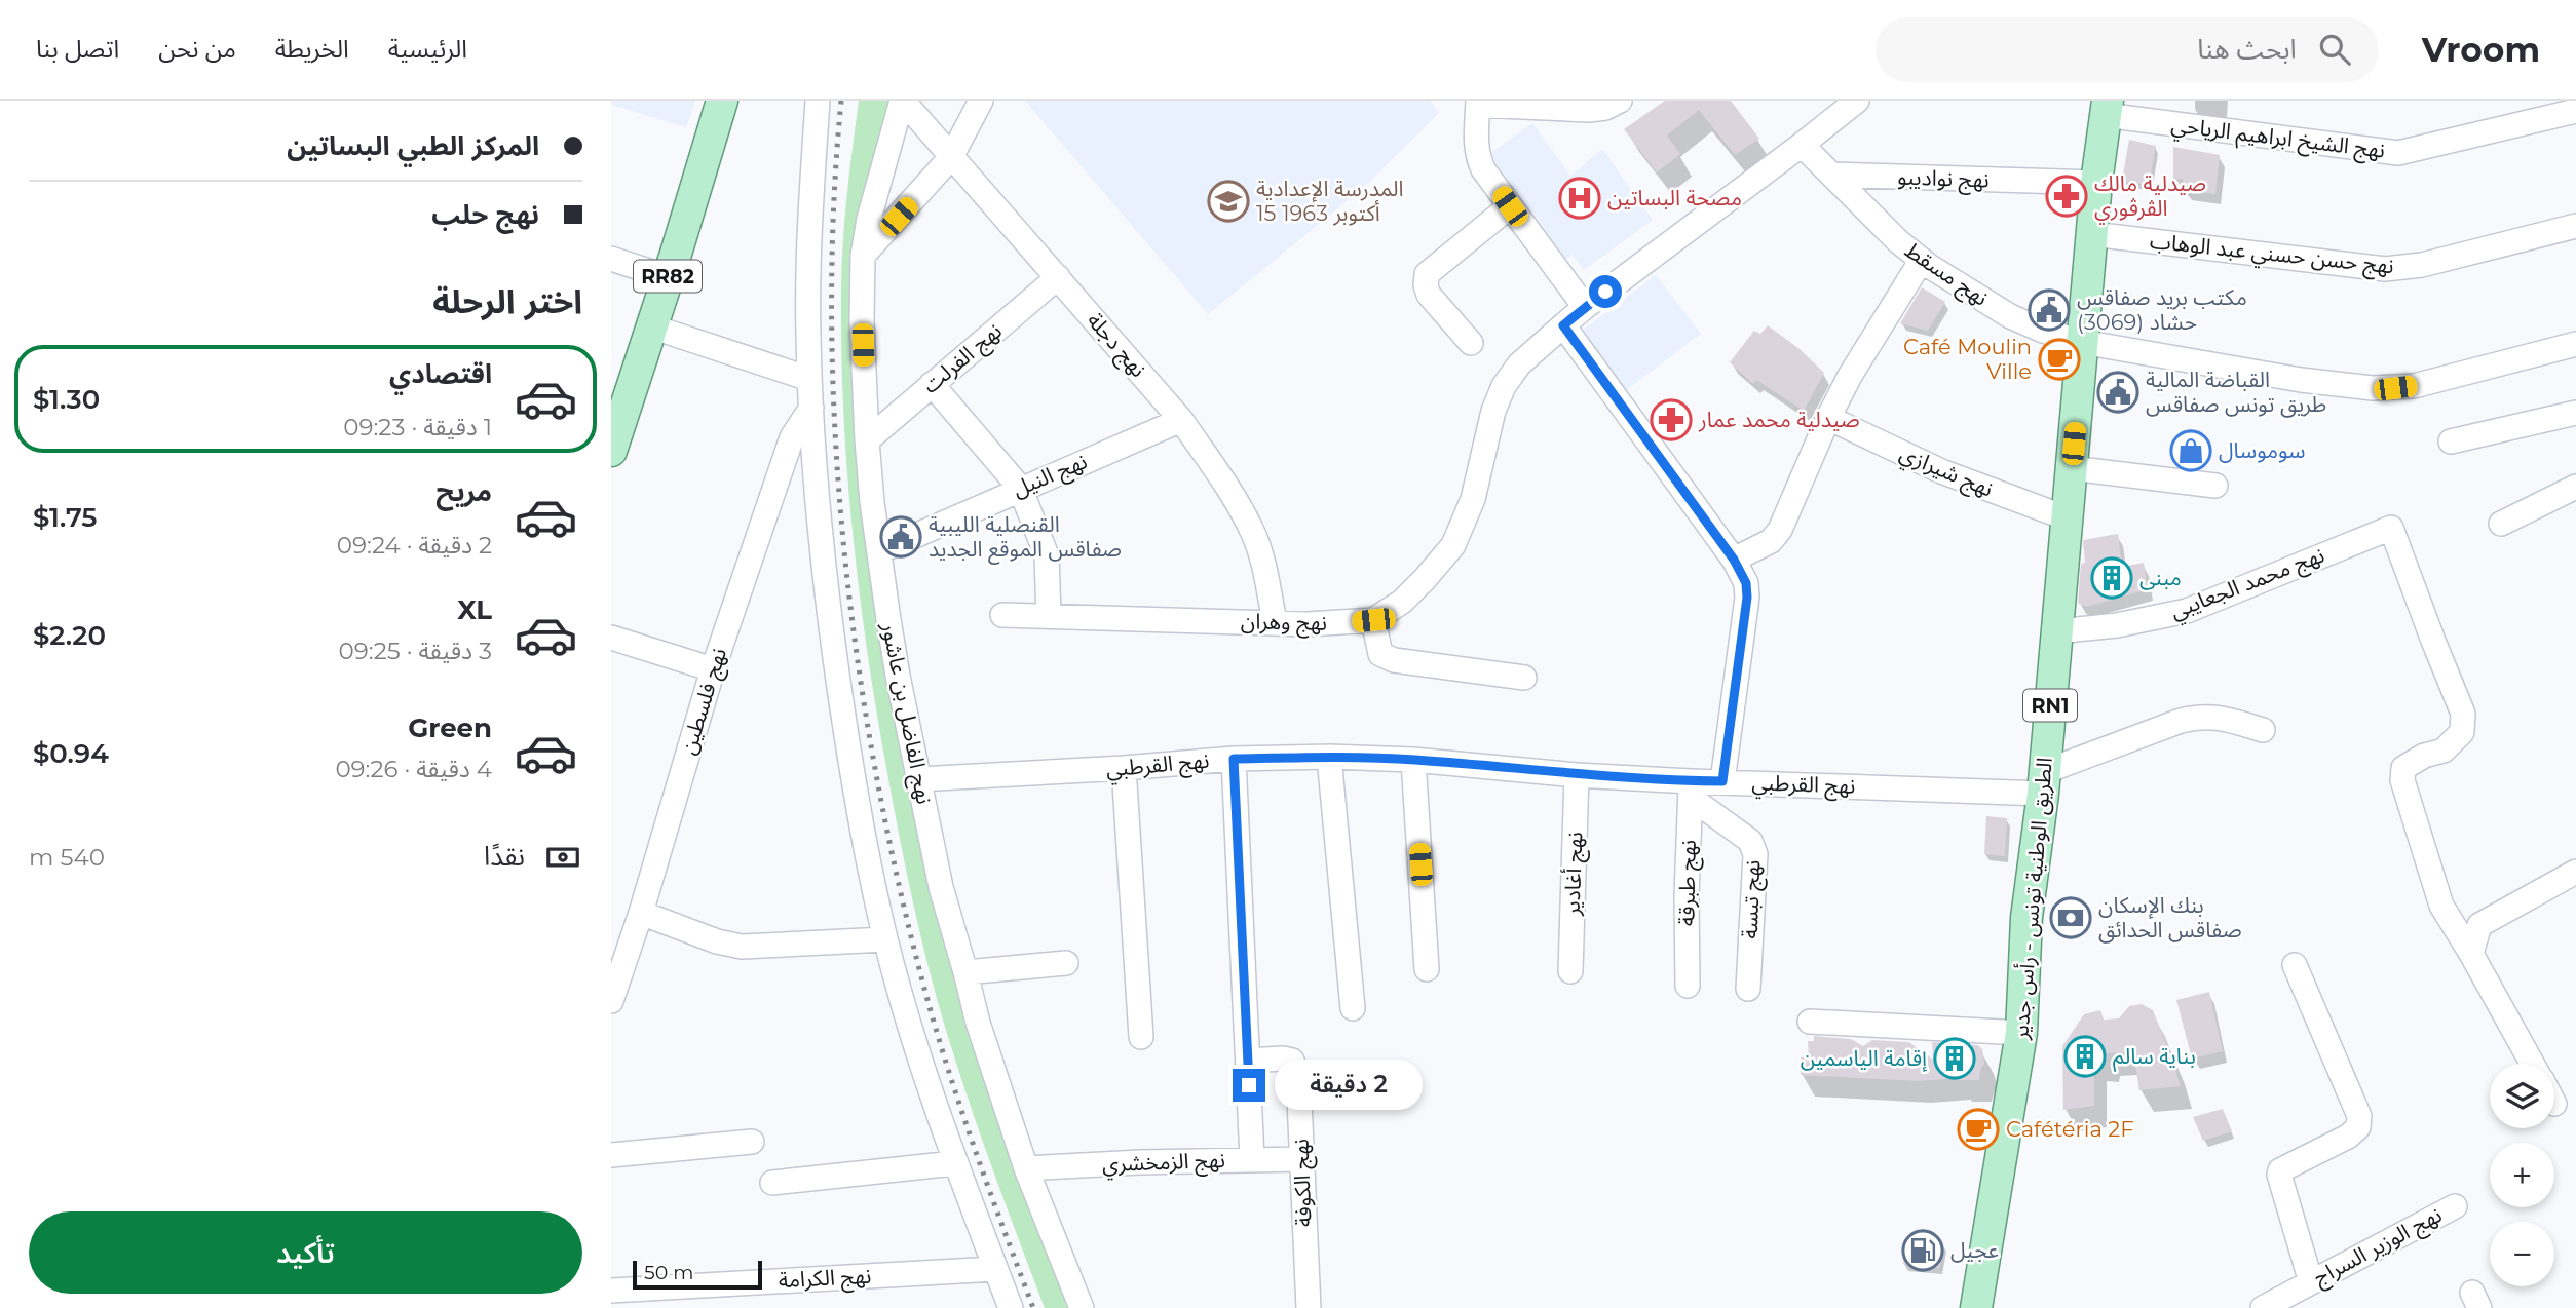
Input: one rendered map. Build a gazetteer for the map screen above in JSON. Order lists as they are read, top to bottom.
{
  "streets": {
    "main road": ["RR82", "RN1", "الطريق الوطنية تونس - رأس جدير"],
    "street": [
      "نهج الشيخ ابراهيم الرياحي",
      "نهج نواديبو",
      "نهج حسن حسني عبد الوهاب",
      "نهج مسقط",
      "نهج دجلة",
      "نهج الفرلت",
      "نهج شيرازي",
      "نهج النيل",
      "نهج محمد الجعايبي",
      "نهج وهران",
      "نهج فلسطين",
      "نهج الفاضل بن عاشور",
      "نهج القرطبي",
      "نهج أغادير",
      "نهج طبرقة",
      "نهج تبسة",
      "نهج الزمخشري",
      "نهج الكوفة",
      "نهج الوزير السراج",
      "نهج الكرامة"
    ]
  },
  "crossings": [
    ["نهج الشيخ ابراهيم الرياحي", "الطريق الوطنية تونس - رأس جدير"],
    ["نهج نواديبو", "نهج مسقط"],
    ["نهج نواديبو", "الطريق الوطنية تونس - رأس جدير"],
    ["نهج حسن حسني عبد الوهاب", "الطريق الوطنية تونس - رأس جدير"],
    ["نهج مسقط", "الطريق الوطنية تونس - رأس جدير"],
    ["نهج دجلة", "نهج الفرلت"],
    ["نهج دجلة", "نهج النيل"],
    ["نهج دجلة", "نهج وهران"],
    ["نهج دجلة", "نهج الفاضل بن عاشور"],
    ["نهج الفرلت", "نهج الفاضل بن عاشور"],
    ["نهج شيرازي", "الطريق الوطنية تونس - رأس جدير"],
    ["نهج النيل", "نهج الفاضل بن عاشور"],
    ["نهج محمد الجعايبي", "الطريق الوطنية تونس - رأس جدير"],
    ["نهج الفاضل بن عاشور", "نهج القرطبي"],
    ["نهج الفاضل بن عاشور", "نهج الزمخشري"],
    ["نهج القرطبي", "نهج أغادير"],
    ["نهج القرطبي", "نهج طبرقة"],
    ["نهج القرطبي", "الطريق الوطنية تونس - رأس جدير"],
    ["نهج القرطبي", "نهج تبسة"],
    ["نهج طبرقة", "نهج تبسة"],
    ["نهج الزمخشري", "نهج الكوفة"]
  ],
  "places": {
    "pharmacy": ["صيدلية مالك الڤرڤوري", "صيدلية محمد عمار"],
    "hospital": ["مصحة البساتين"],
    "school or university": ["المدرسة الإعدادية 15 أكتوبر 1963"],
    "public building": ["مكتب بريد صفاقس حشاد (3069)", "القباضة المالية طريق تونس صفاقس", "القنصلية الليبية صفاقس الموقع الجديد"],
    "cafe": ["Café Moulin Ville", "Cafétéria 2F"],
    "shop": ["سوموسال"],
    "building": ["مبنى", "بناية سالم", "إقامة الياسمين"],
    "bank": ["بنك الإسكان صفاقس الحدائق"],
    "fuel station": ["عجيل"]
  },
  "scale_bar": "50 m",
  "page": {
    "header": "Vroom",
    "search": "ابحث هنا",
    "nav": [
      "الرئيسية",
      "الخريطة",
      "من نحن",
      "اتصل بنا"
    ],
    "banner": ["المركز الطبي البساتين", "نهج حلب"],
    "heading": "اختر الرحلة",
    "list": [
      {
        "name": "اقتصادي",
        "note": "1 دقيقة · 09:23",
        "value": "$1.30"
      },
      {
        "name": "مريح",
        "note": "2 دقيقة · 09:24",
        "value": "$1.75"
      },
      {
        "name": "XL",
        "note": "3 دقيقة · 09:25",
        "value": "$2.20"
      },
      {
        "name": "Green",
        "note": "4 دقيقة · 09:26",
        "value": "$0.94"
      }
    ],
    "pay": ["نقدًا", "540 m"],
    "bubble": "2 دقيقة",
    "map_buttons": ["+", "−"],
    "buttons": "تأكيد",
    "scale": "50 m"
  }
}
